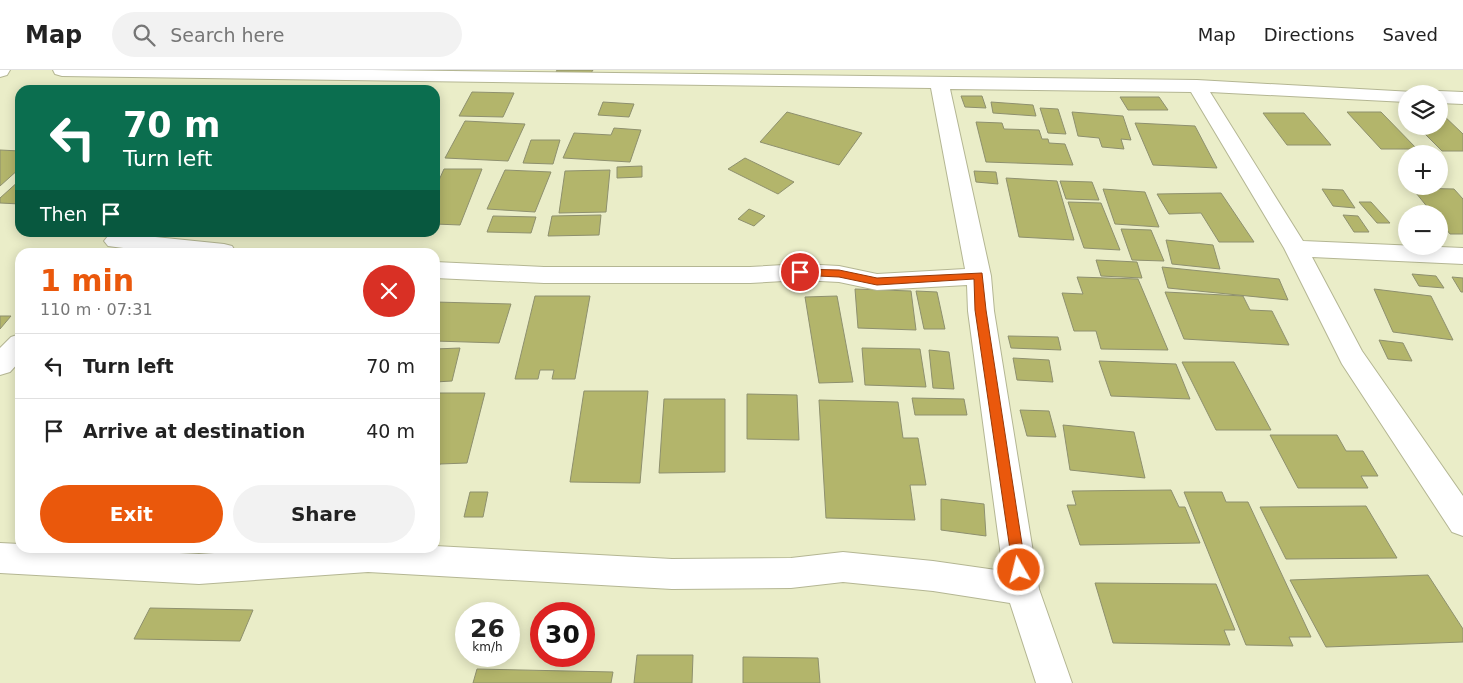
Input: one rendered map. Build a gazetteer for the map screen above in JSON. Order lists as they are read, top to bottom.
{
  "page": {
    "header": "Map",
    "search": "Search here",
    "nav": ["Map", "Directions", "Saved"],
    "map_buttons": ["+", "−"],
    "turn": ["70 m", "Turn left"],
    "then": "Then",
    "heading": ["1 min", "110 m · 07:31"],
    "list": [
      {
        "name": "Turn left",
        "value": "70 m"
      },
      {
        "name": "Arrive at destination",
        "value": "40 m"
      }
    ],
    "buttons": ["Exit", "Share"],
    "speed": "26 km/h",
    "limit": "30"
  }
}
